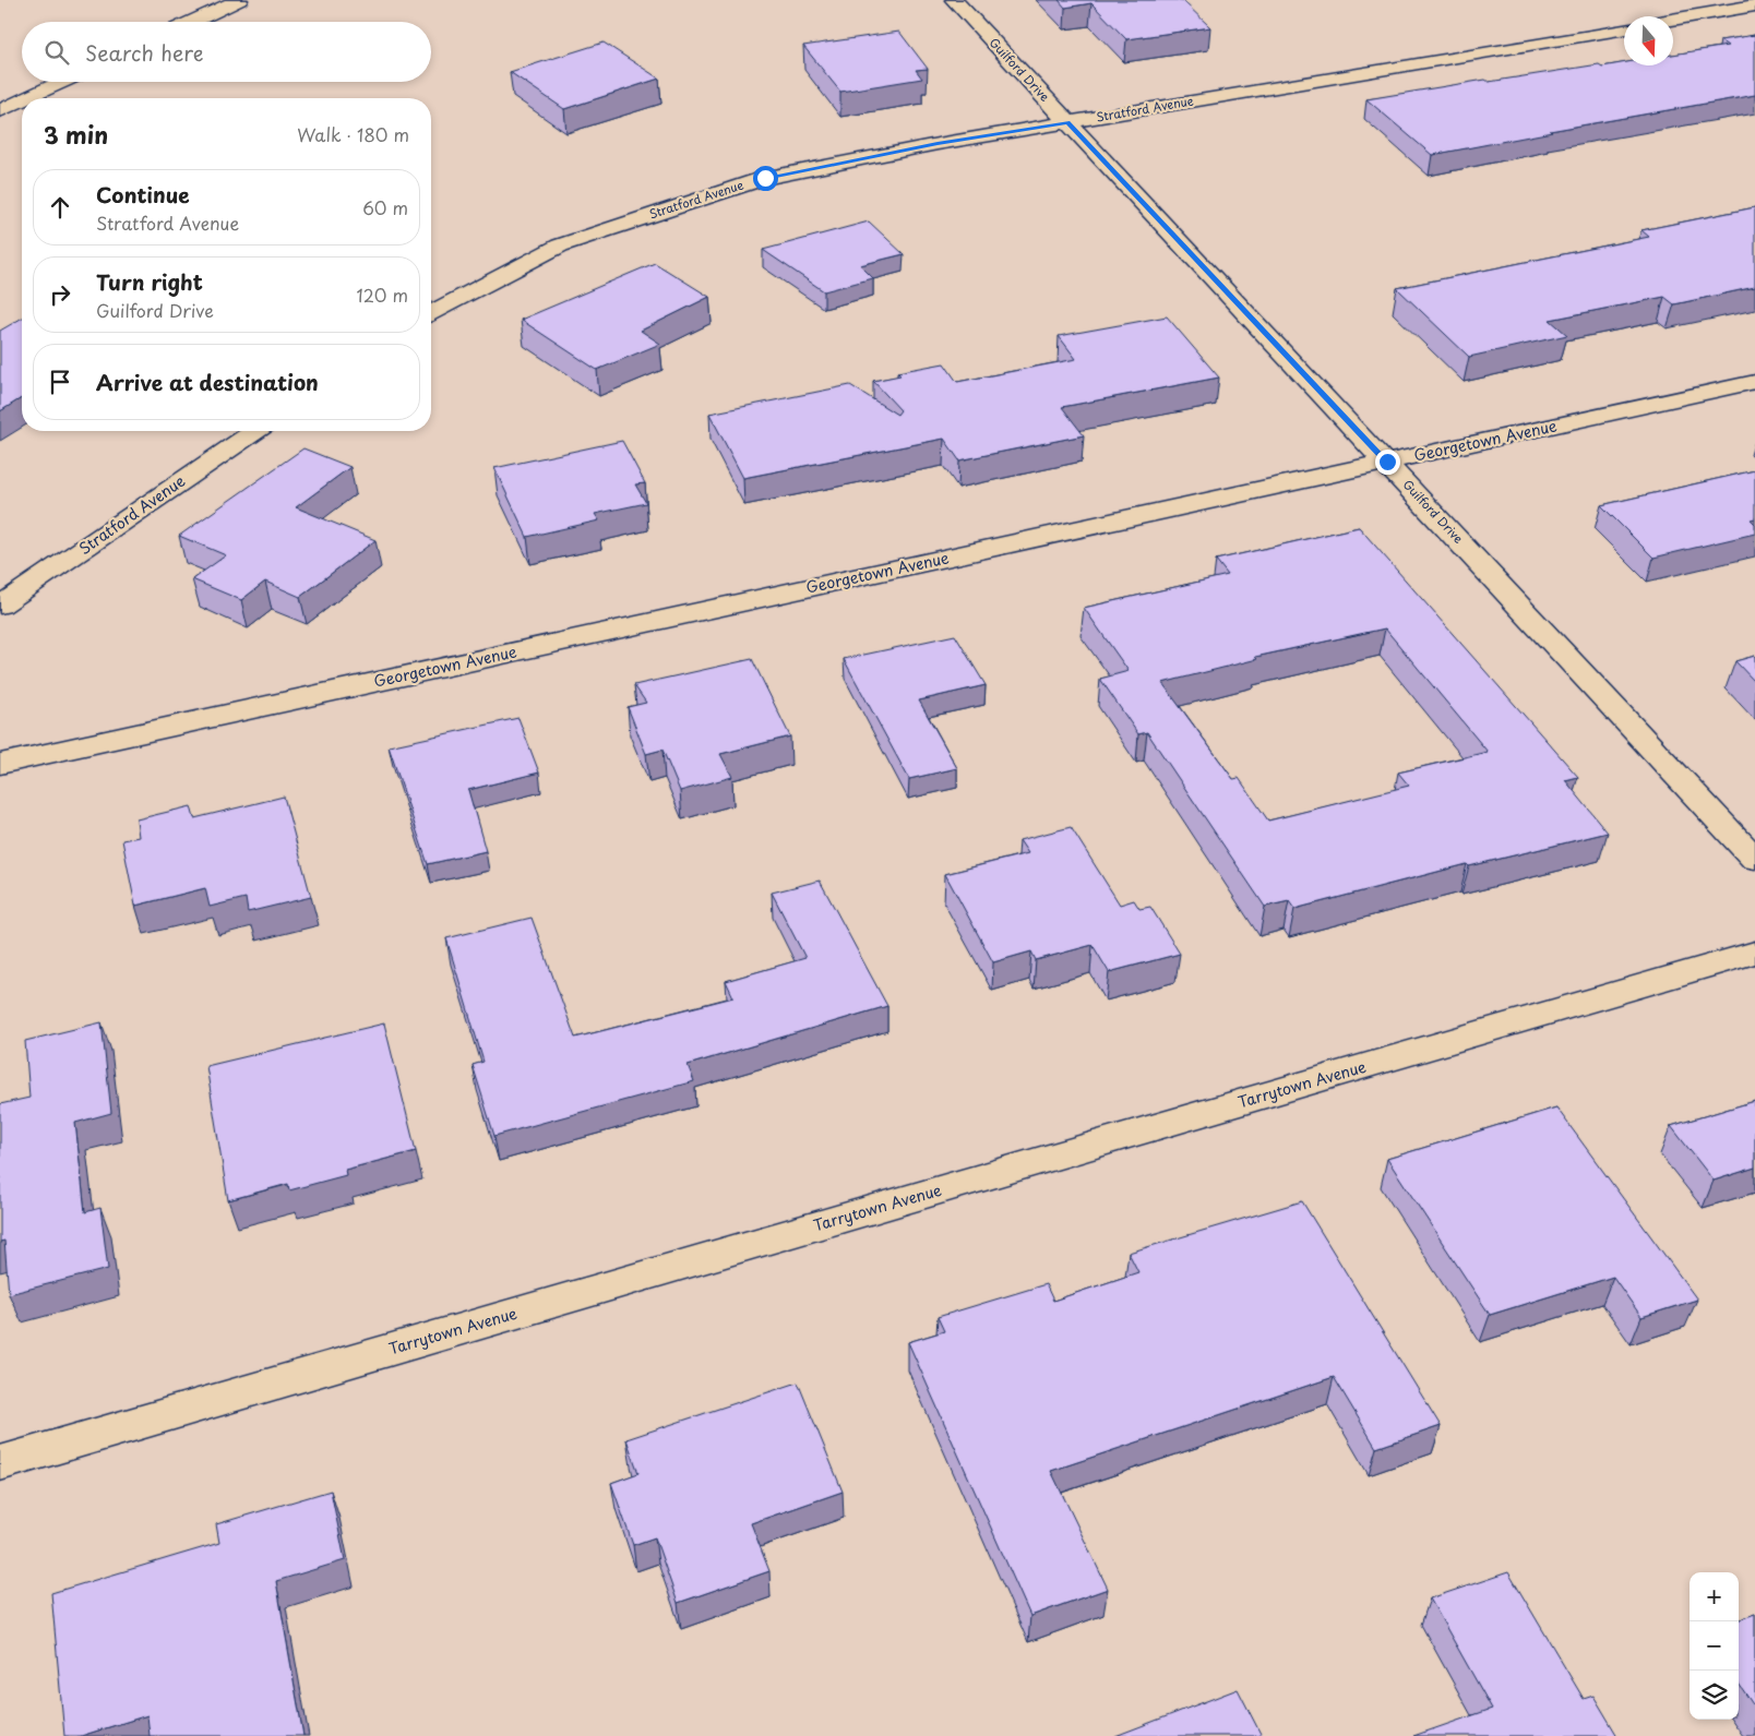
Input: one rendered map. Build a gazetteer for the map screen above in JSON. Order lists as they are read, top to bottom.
{
  "streets": {
    "street": [
      "Guilford Drive",
      "Stratford Avenue",
      "Georgetown Avenue",
      "Tarrytown Avenue"
    ]
  },
  "crossings": [
    ["Guilford Drive", "Stratford Avenue"],
    ["Guilford Drive", "Georgetown Avenue"]
  ],
  "north": "bottom",
  "page": {
    "search": "Search here",
    "heading": ["3 min", "Walk · 180 m"],
    "list": [
      ["Continue", "Stratford Avenue", "60 m"],
      ["Turn right", "Guilford Drive", "120 m"],
      "Arrive at destination"
    ],
    "map_buttons": ["+", "−"]
  }
}
